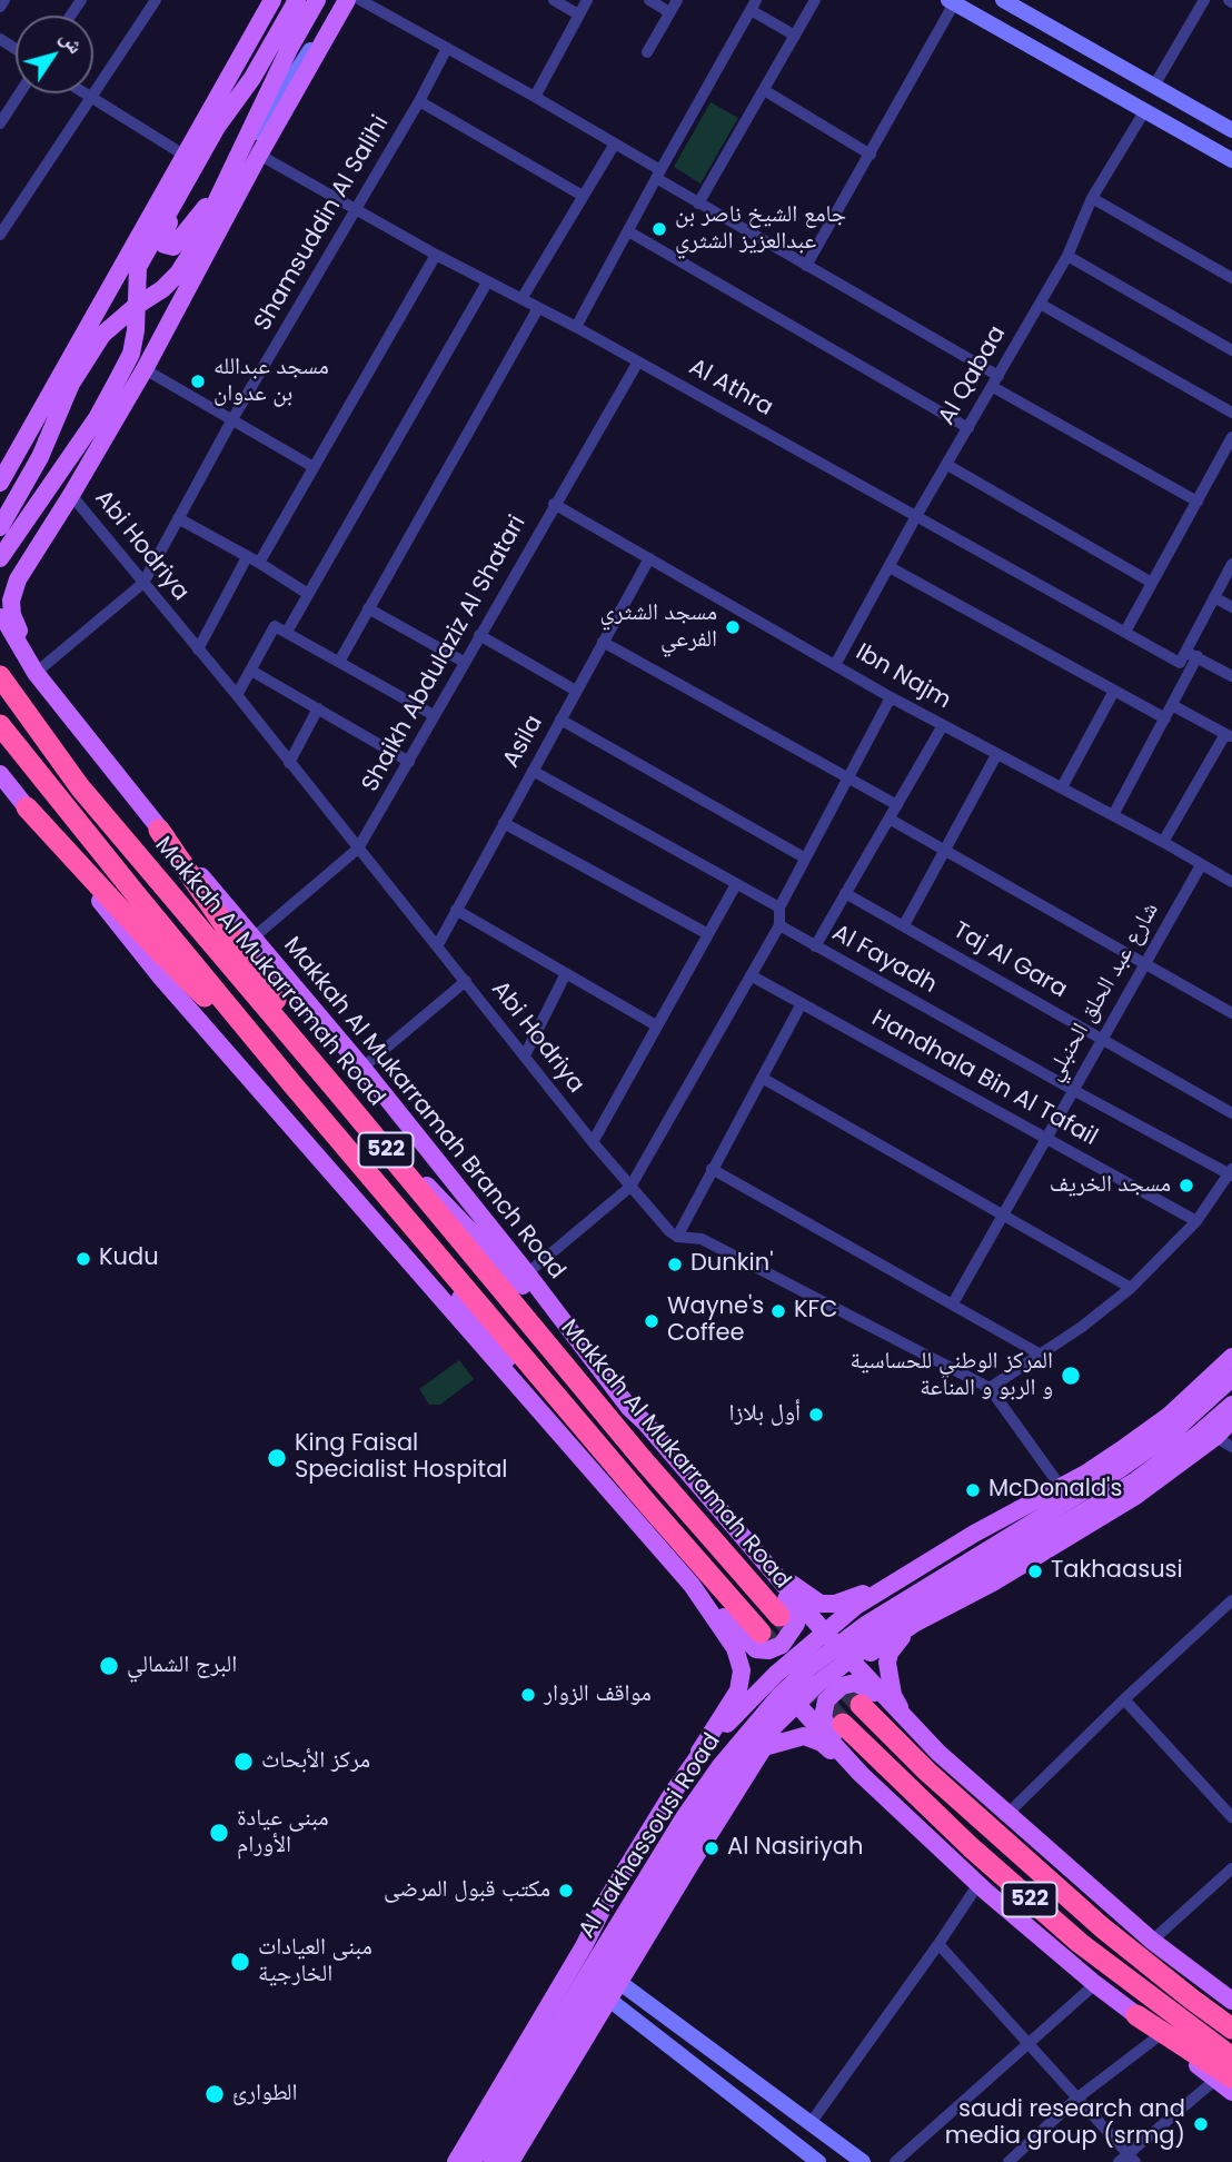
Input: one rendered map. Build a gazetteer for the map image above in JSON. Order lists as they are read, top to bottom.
{
  "streets": {
    "highway": ["Makkah Al Mukarramah Road", "522"],
    "main road": ["Makkah Al Mukarramah Branch Road", "Al Takhassousi Road"],
    "street": [
      "Shamsuddin Al Salihi",
      "Al Qabaa",
      "Al Athra",
      "Abi Hodriya",
      "Shaikh Abdulaziz Al Shatari",
      "Ibn Najm",
      "Asila",
      "Al Fayadh",
      "Taj Al Gara",
      "شارع عبد الحلق الحنبلي",
      "Handhala Bin Al Tafail"
    ]
  },
  "crossings": [
    ["Shamsuddin Al Salihi", "Al Athra"],
    ["Shamsuddin Al Salihi", "Abi Hodriya"],
    ["Shamsuddin Al Salihi", "Makkah Al Mukarramah Branch Road"],
    ["Al Qabaa", "Al Athra"],
    ["Al Qabaa", "Ibn Najm"],
    ["Al Athra", "Shaikh Abdulaziz Al Shatari"],
    ["Abi Hodriya", "Shaikh Abdulaziz Al Shatari"],
    ["Abi Hodriya", "Asila"],
    ["Shaikh Abdulaziz Al Shatari", "Ibn Najm"],
    ["Shaikh Abdulaziz Al Shatari", "Makkah Al Mukarramah Branch Road"],
    ["Ibn Najm", "Asila"],
    ["Ibn Najm", "شارع عبد الحلق الحنبلي"],
    ["Al Fayadh", "شارع عبد الحلق الحنبلي"],
    ["Taj Al Gara", "شارع عبد الحلق الحنبلي"],
    ["شارع عبد الحلق الحنبلي", "Handhala Bin Al Tafail"]
  ],
  "places": [
    "جامع الشيخ ناصر بن عبدالعزيز الشثري",
    "مسجد عبدالله بن عدوان",
    "مسجد الشثري الفرعي",
    "مسجد الخريف",
    "Kudu",
    "Dunkin'",
    "KFC",
    "Wayne's Coffee",
    "المركز الوطني للحساسية و الربو و المناعة",
    "أول بلازا",
    "King Faisal Specialist Hospital",
    "McDonald's",
    "Takhaasusi",
    "البرج الشمالي",
    "مواقف الزوار",
    "مركز الأبحاث",
    "مبنى عيادة الأورام",
    "Al Nasiriyah",
    "مكتب قبول المرضى",
    "مبنى العيادات الخارجية",
    "الطوارئ",
    "saudi research and media group (srmg)"
  ],
  "north": "top right"
}
